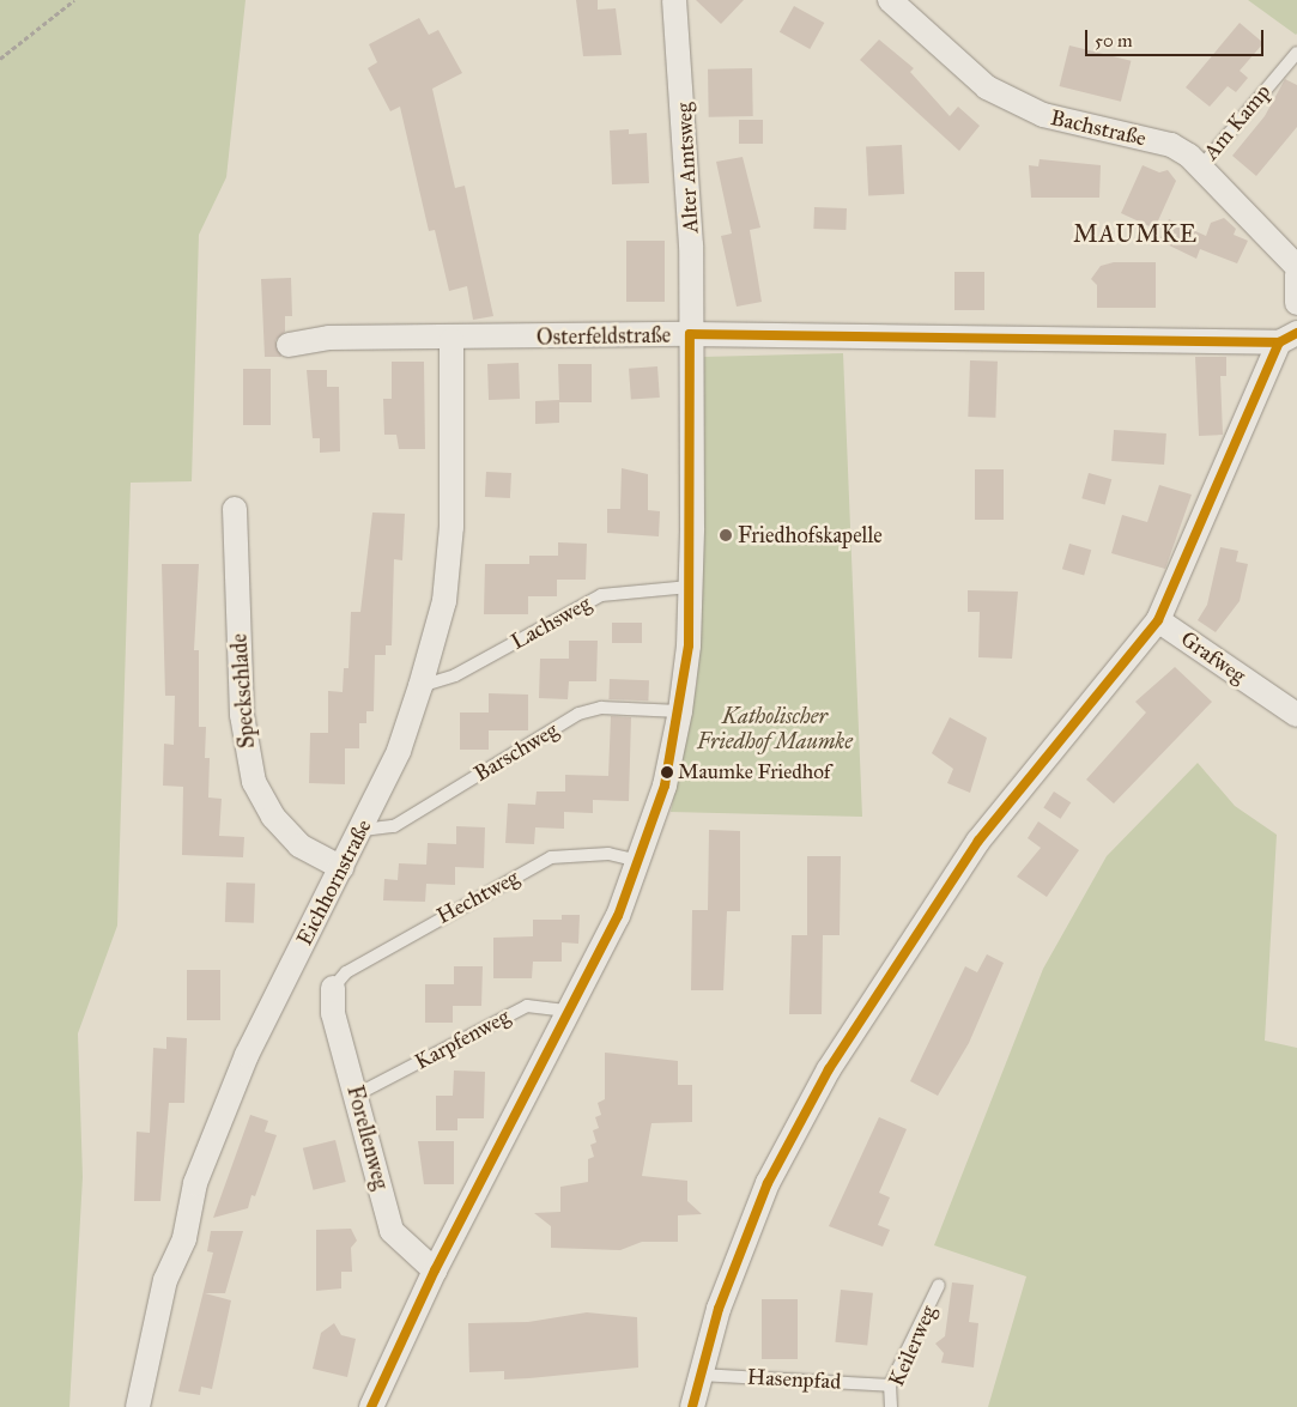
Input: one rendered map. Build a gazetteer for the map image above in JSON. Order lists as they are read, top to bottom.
{
  "streets": {
    "street": [
      "Bachstraße",
      "Alter Amtsweg",
      "Osterfeldstraße",
      "Grafweg",
      "Speckschlade",
      "Eichhornstraße",
      "Forellenweg"
    ],
    "lane": [
      "Am Kamp",
      "Lachsweg",
      "Barschweg",
      "Hechtweg",
      "Karpfenweg",
      "Keilerweg",
      "Hasenpfad"
    ]
  },
  "crossings": [
    ["Am Kamp", "Bachstraße"],
    ["Alter Amtsweg", "Osterfeldstraße"],
    ["Alter Amtsweg", "Lachsweg"],
    ["Alter Amtsweg", "Barschweg"],
    ["Alter Amtsweg", "Hechtweg"],
    ["Alter Amtsweg", "Karpfenweg"],
    ["Alter Amtsweg", "Forellenweg"],
    ["Osterfeldstraße", "Grafweg"],
    ["Osterfeldstraße", "Eichhornstraße"],
    ["Lachsweg", "Eichhornstraße"],
    ["Speckschlade", "Eichhornstraße"],
    ["Barschweg", "Eichhornstraße"],
    ["Hechtweg", "Forellenweg"],
    ["Karpfenweg", "Forellenweg"],
    ["Keilerweg", "Hasenpfad"]
  ],
  "districts": ["MAUMKE"],
  "parks": ["Katholischer Friedhof Maumke"],
  "places": ["Friedhofskapelle", "Maumke Friedhof"],
  "scale_bar": "50 m"
}
